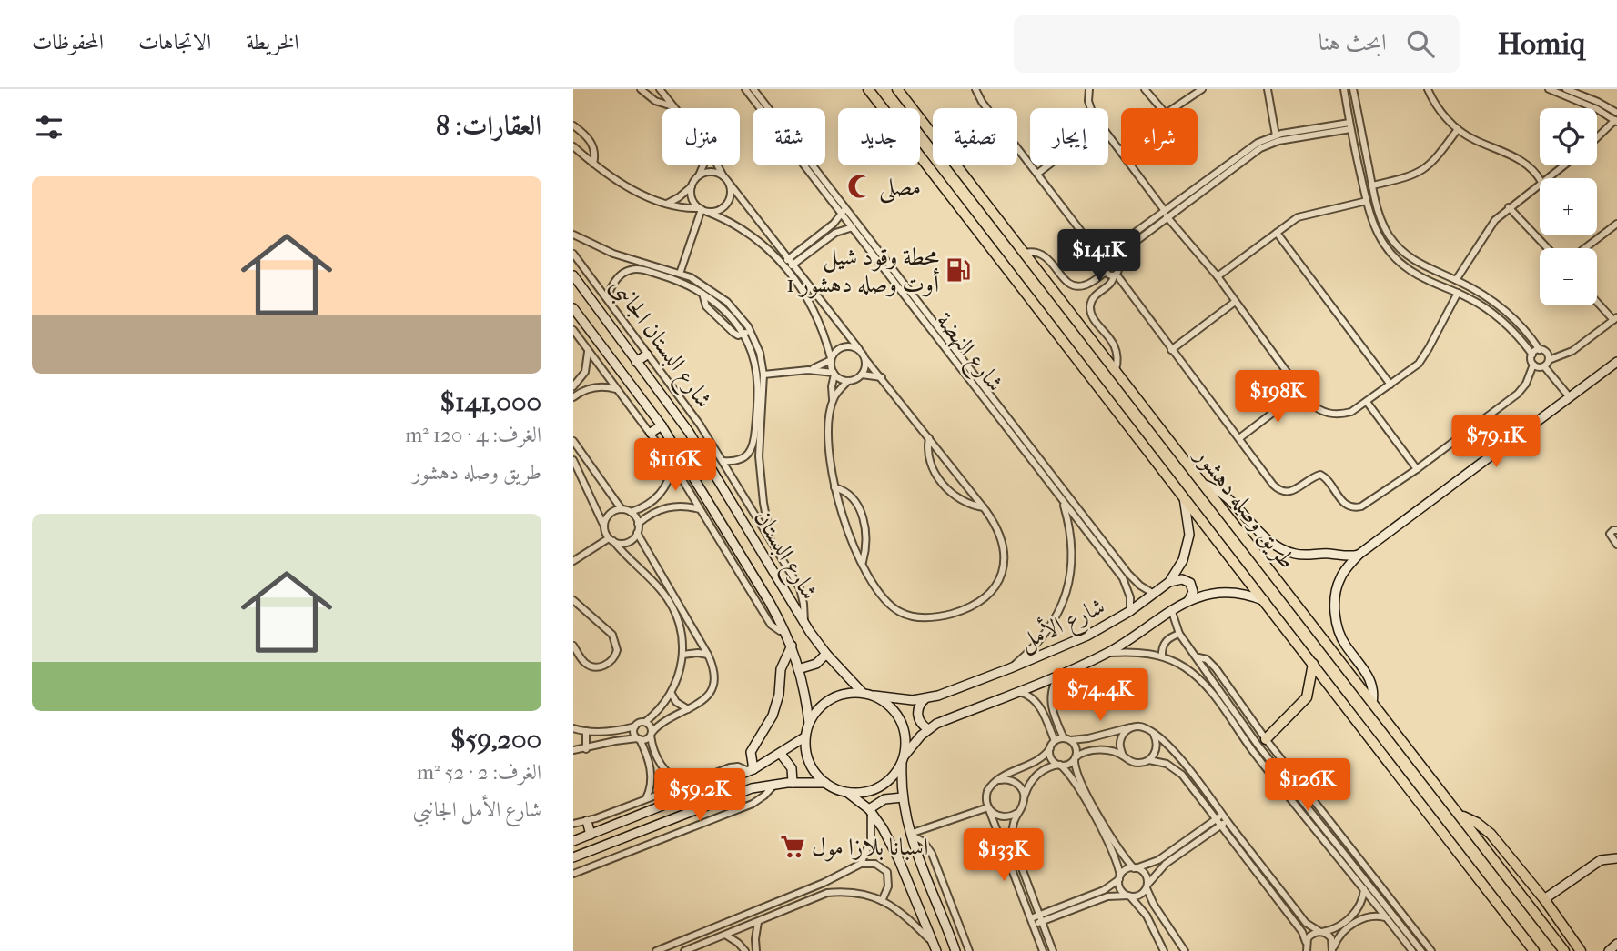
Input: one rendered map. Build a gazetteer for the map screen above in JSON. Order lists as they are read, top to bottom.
{
  "streets": {
    "main road": ["طريق وصله دهشور"],
    "street": [
      "شارع البستان الجانبى",
      "شارع النهضة",
      "شارع البستان",
      "شارع الأمل"
    ]
  },
  "crossings": [
    ["شارع البستان الجانبى", "شارع البستان"],
    ["شارع النهضة", "شارع الأمل"],
    ["طريق وصله دهشور", "شارع الأمل"],
    ["شارع البستان", "شارع الأمل"]
  ],
  "places": {
    "mosque": ["مصلى"],
    "fuel station": ["محطة وقود شيل أوت وصله دهشور 1"],
    "supermarket": ["اسبانا بلازا مول"]
  },
  "page": {
    "header": "Homiq",
    "search": "ابحث هنا",
    "nav": ["الخريطة", "الاتجاهات", "المحفوظات"],
    "heading": "العقارات: 8",
    "map_buttons": ["+", "−"],
    "chip": [
      "شراء",
      "إيجار",
      "تصفية",
      "جديد",
      "شقة",
      "منزل"
    ],
    "list": [
      {
        "name": "$141,000",
        "note": "الغرف: 4 · 120 m² · طريق وصله دهشور"
      },
      {
        "name": "$59,200",
        "note": "الغرف: 2 · 52 m² · شارع الأمل الجانبي"
      }
    ],
    "price": [
      "$141K",
      "$198K",
      "$79.1K",
      "$116K",
      "$74.4K",
      "$126K",
      "$59.2K",
      "$133K"
    ]
  }
}
